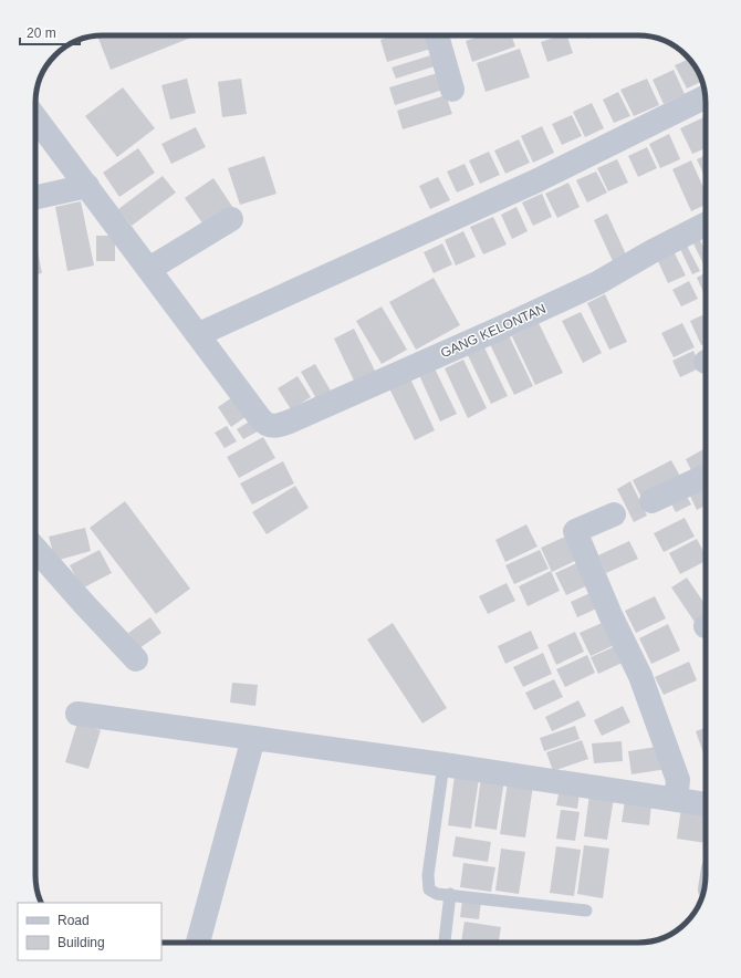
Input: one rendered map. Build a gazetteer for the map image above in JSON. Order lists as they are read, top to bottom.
{
  "streets": {
    "street": ["GANG KELONTAN"]
  },
  "legend": ["Road", "Building"],
  "scale_bar": "20 m"
}
